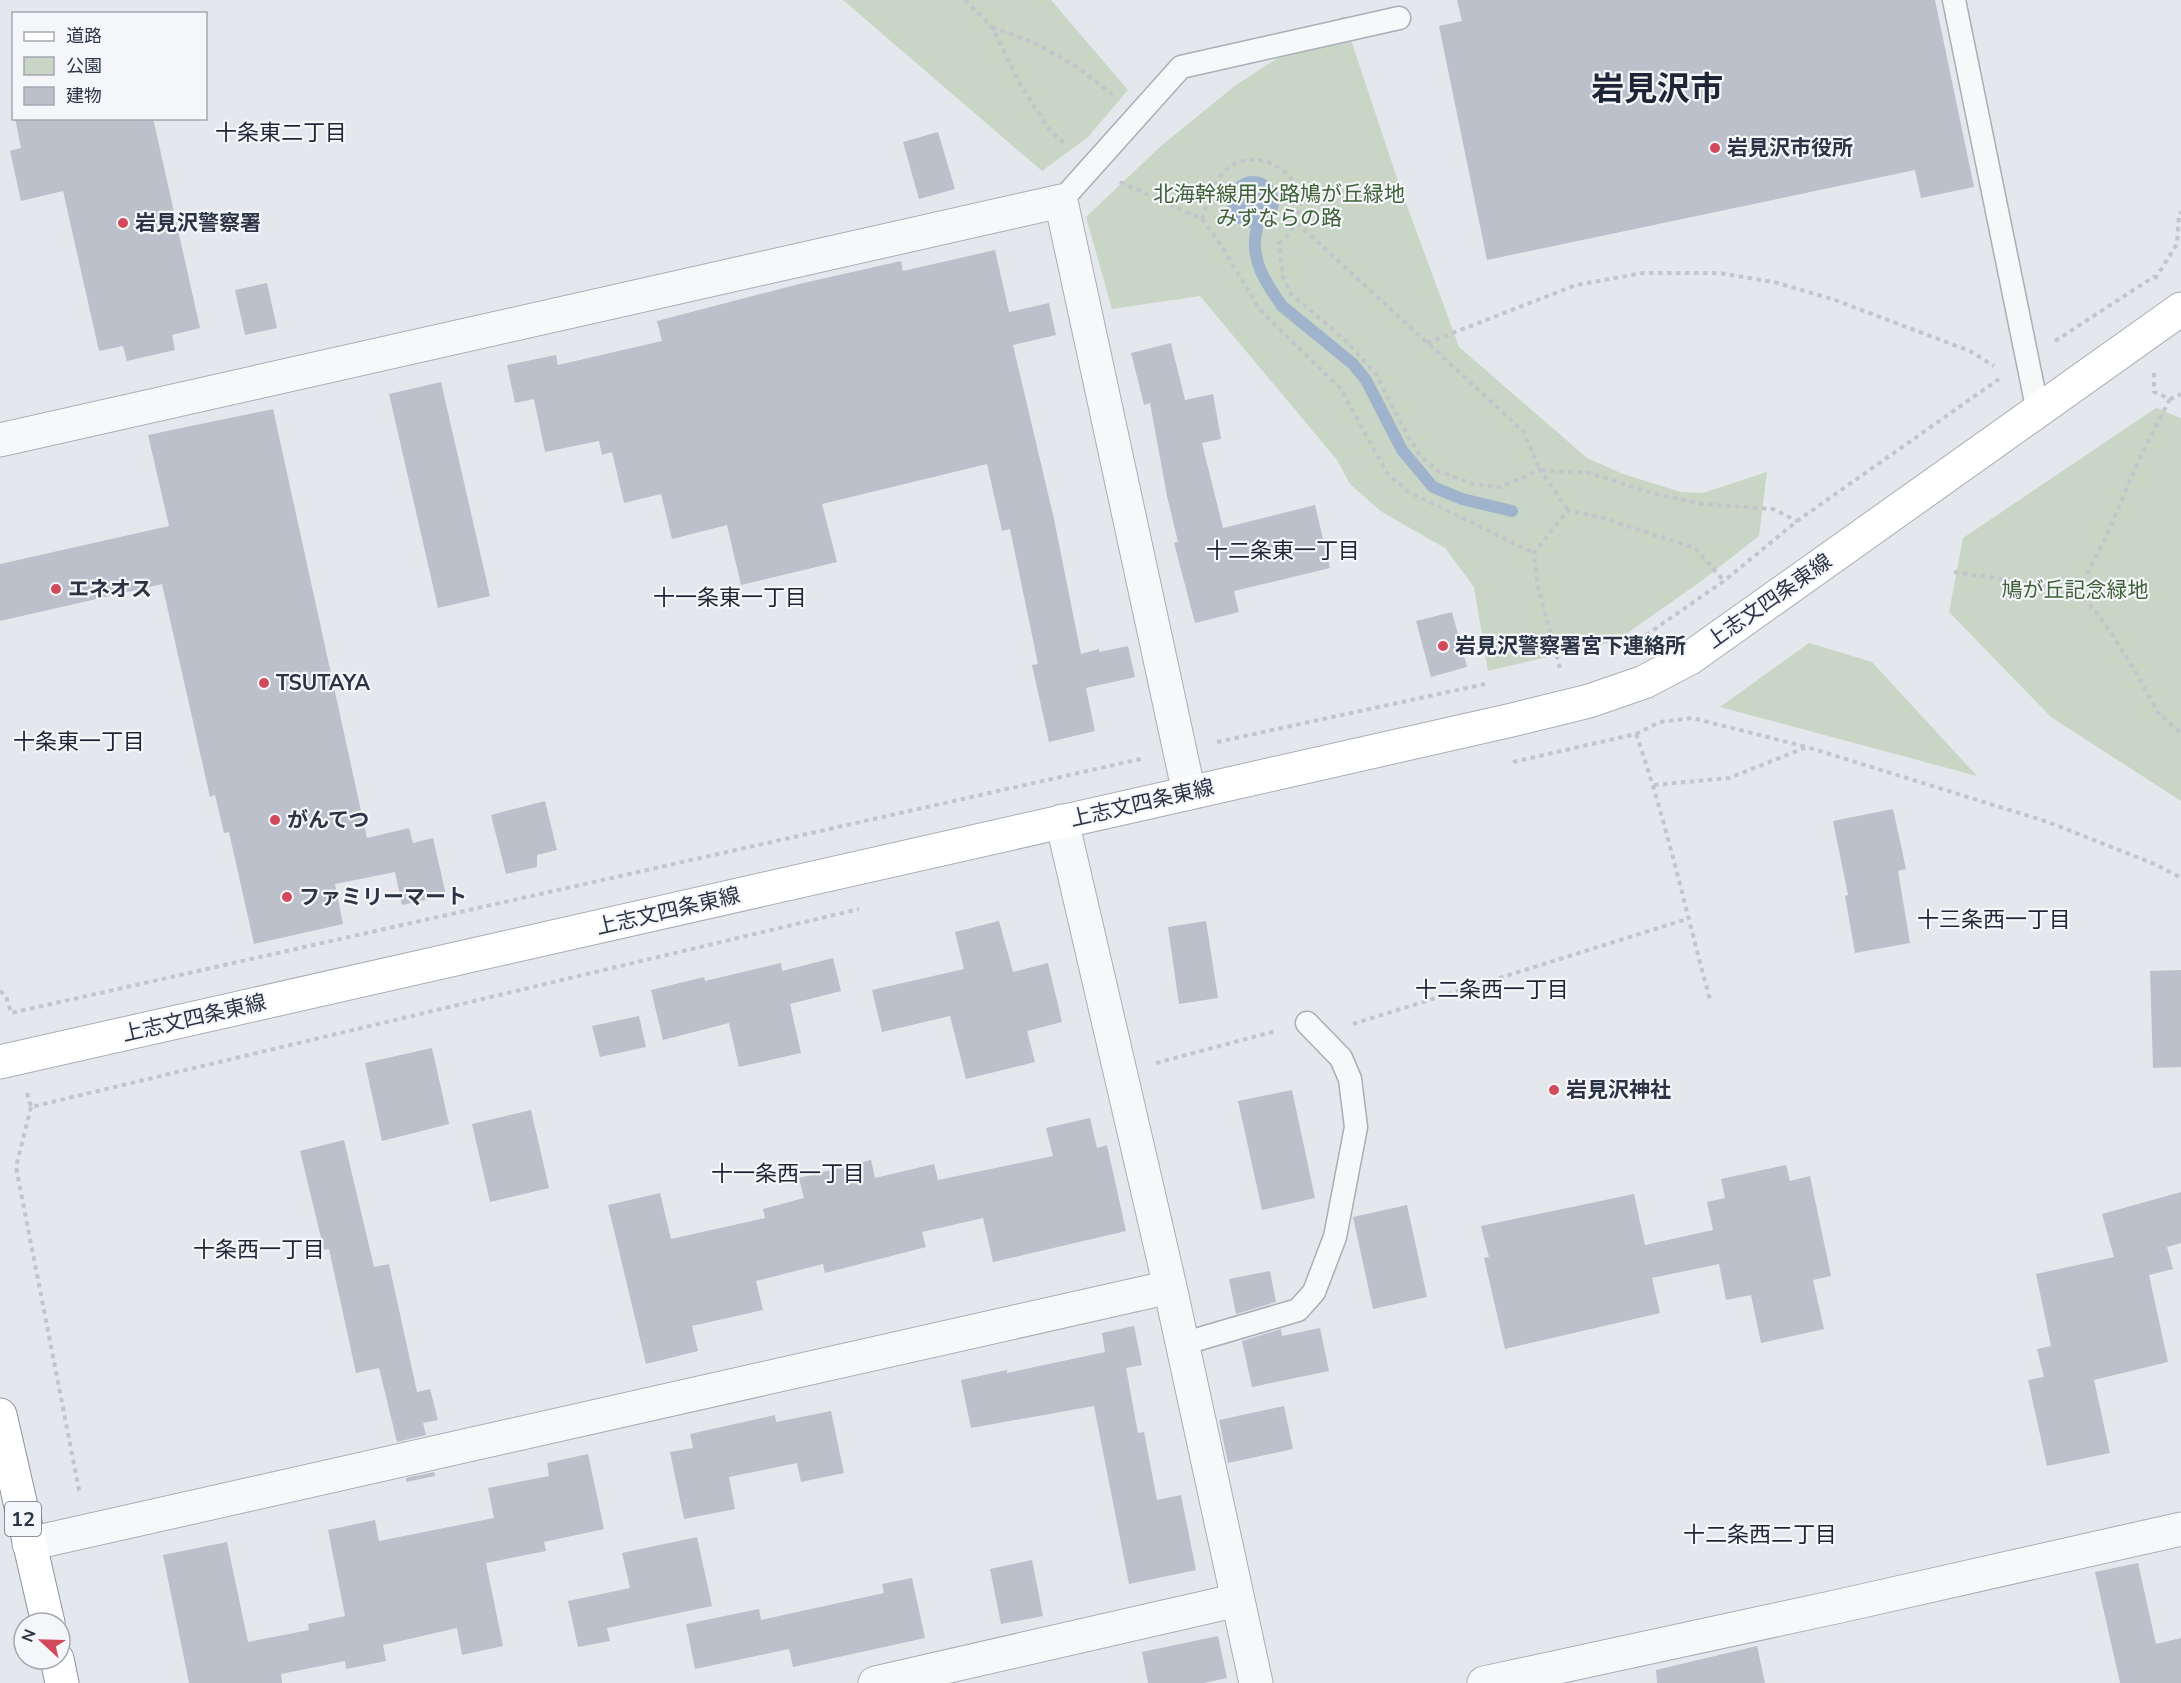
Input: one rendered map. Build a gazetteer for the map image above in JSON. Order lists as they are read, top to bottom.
{
  "streets": {
    "main road": ["上志文四条東線", "12"]
  },
  "districts": [
    "岩見沢市",
    "十条東二丁目",
    "十二条東一丁目",
    "十一条東一丁目",
    "十条東一丁目",
    "十三条西一丁目",
    "十二条西一丁目",
    "十一条西一丁目",
    "十条西一丁目",
    "十二条西二丁目"
  ],
  "parks": ["北海幹線用水路鳩が丘緑地 みずならの路", "鳩が丘記念緑地"],
  "places": [
    "岩見沢市役所",
    "岩見沢警察署",
    "エネオス",
    "岩見沢警察署宮下連絡所",
    "TSUTAYA",
    "がんてつ",
    "ファミリーマート",
    "岩見沢神社"
  ],
  "legend": ["道路", "公園", "建物"],
  "north": "left"
}
